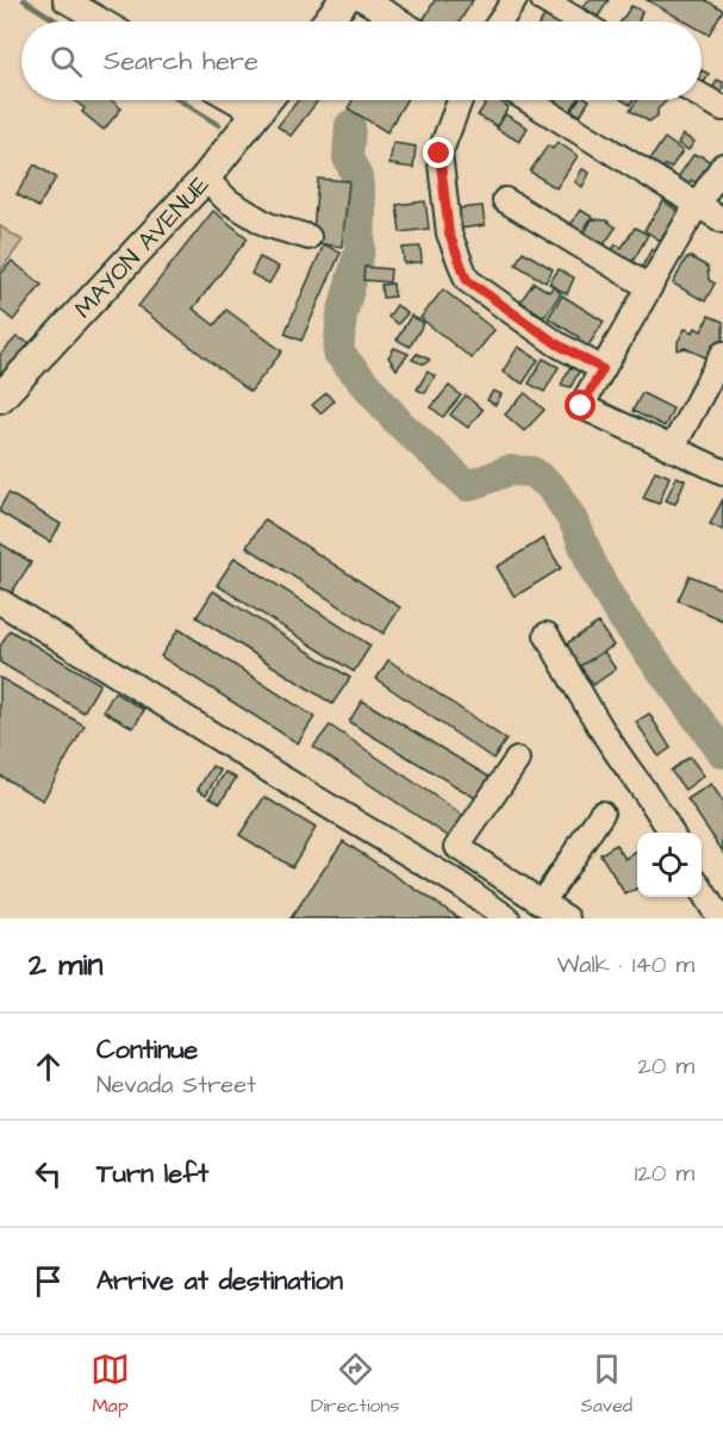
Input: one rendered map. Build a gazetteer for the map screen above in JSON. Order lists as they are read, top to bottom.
{
  "streets": {
    "main road": ["MAYON AVENUE"]
  },
  "page": {
    "search": "Search here",
    "heading": ["2 min", "Walk · 140 m"],
    "list": [
      ["Continue", "Nevada Street", "20 m"],
      ["Turn left", "120 m"],
      "Arrive at destination"
    ],
    "nav": ["Map", "Directions", "Saved"]
  }
}
